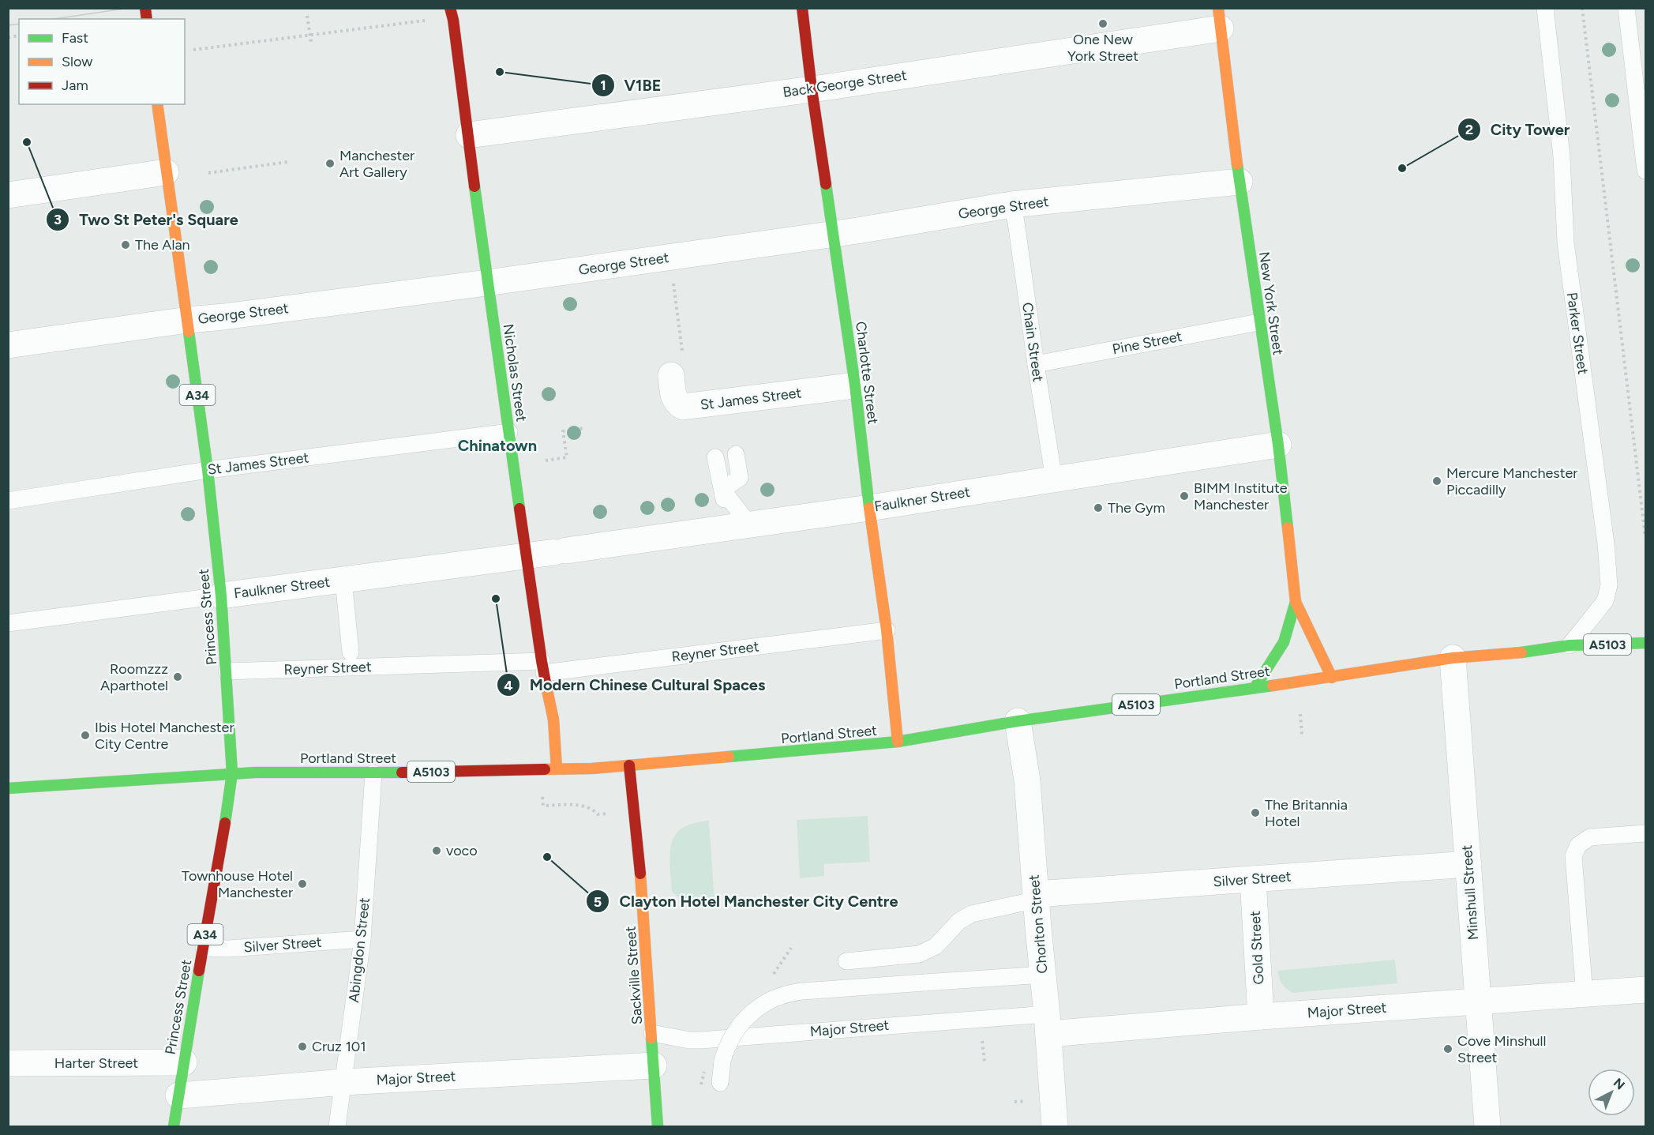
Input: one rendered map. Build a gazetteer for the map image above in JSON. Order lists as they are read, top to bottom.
{
  "streets": {
    "main road": [
      "New York Street",
      "Nicholas Street",
      "Charlotte Street",
      "A34",
      "Princess Street",
      "A5103",
      "Portland Street",
      "Sackville Street"
    ],
    "street": [
      "Back George Street",
      "George Street",
      "St James Street",
      "Faulkner Street",
      "Silver Street",
      "Minshull Street",
      "Chorlton Street",
      "Gold Street",
      "Major Street",
      "Harter Street"
    ],
    "lane": [
      "Parker Street",
      "Chain Street",
      "Pine Street",
      "Reyner Street",
      "Abingdon Street"
    ]
  },
  "crossings": [
    ["Back George Street", "New York Street"],
    ["Back George Street", "Nicholas Street"],
    ["Back George Street", "Charlotte Street"],
    ["George Street", "New York Street"],
    ["George Street", "Chain Street"],
    ["George Street", "Nicholas Street"],
    ["George Street", "Charlotte Street"],
    ["George Street", "Princess Street"],
    ["New York Street", "Pine Street"],
    ["New York Street", "Faulkner Street"],
    ["New York Street", "Portland Street"],
    ["Parker Street", "Portland Street"],
    ["Chain Street", "Pine Street"],
    ["Chain Street", "Faulkner Street"],
    ["Nicholas Street", "St James Street"],
    ["Nicholas Street", "Faulkner Street"],
    ["Nicholas Street", "Reyner Street"],
    ["Nicholas Street", "Portland Street"],
    ["Charlotte Street", "St James Street"],
    ["Charlotte Street", "Faulkner Street"],
    ["Charlotte Street", "Reyner Street"],
    ["Charlotte Street", "Portland Street"],
    ["St James Street", "Princess Street"],
    ["Faulkner Street", "Princess Street"],
    ["Princess Street", "Reyner Street"],
    ["Princess Street", "Portland Street"],
    ["Princess Street", "Silver Street"],
    ["Princess Street", "Major Street"],
    ["Princess Street", "Harter Street"],
    ["Portland Street", "Minshull Street"],
    ["Portland Street", "Chorlton Street"],
    ["Portland Street", "Abingdon Street"],
    ["Portland Street", "Sackville Street"],
    ["Silver Street", "Minshull Street"],
    ["Silver Street", "Chorlton Street"],
    ["Silver Street", "Gold Street"],
    ["Silver Street", "Abingdon Street"],
    ["Minshull Street", "Major Street"],
    ["Chorlton Street", "Major Street"],
    ["Gold Street", "Major Street"],
    ["Abingdon Street", "Major Street"],
    ["Sackville Street", "Major Street"]
  ],
  "districts": ["Chinatown"],
  "places": [
    "One New York Street",
    "V1BE",
    "Two St Peter's Square",
    "Manchester Art Gallery",
    "City Tower",
    "The Alan",
    "Mercure Manchester Piccadilly",
    "BIMM Institute Manchester",
    "The Gym",
    "Modern Chinese Cultural Spaces",
    "Roomzzz Aparthotel",
    "Ibis Hotel Manchester City Centre",
    "The Britannia Hotel",
    "voco",
    "Clayton Hotel Manchester City Centre",
    "Townhouse Hotel Manchester",
    "Cruz 101",
    "Cove Minshull Street"
  ],
  "legend": ["Fast", "Slow", "Jam"],
  "north": "top right"
}
